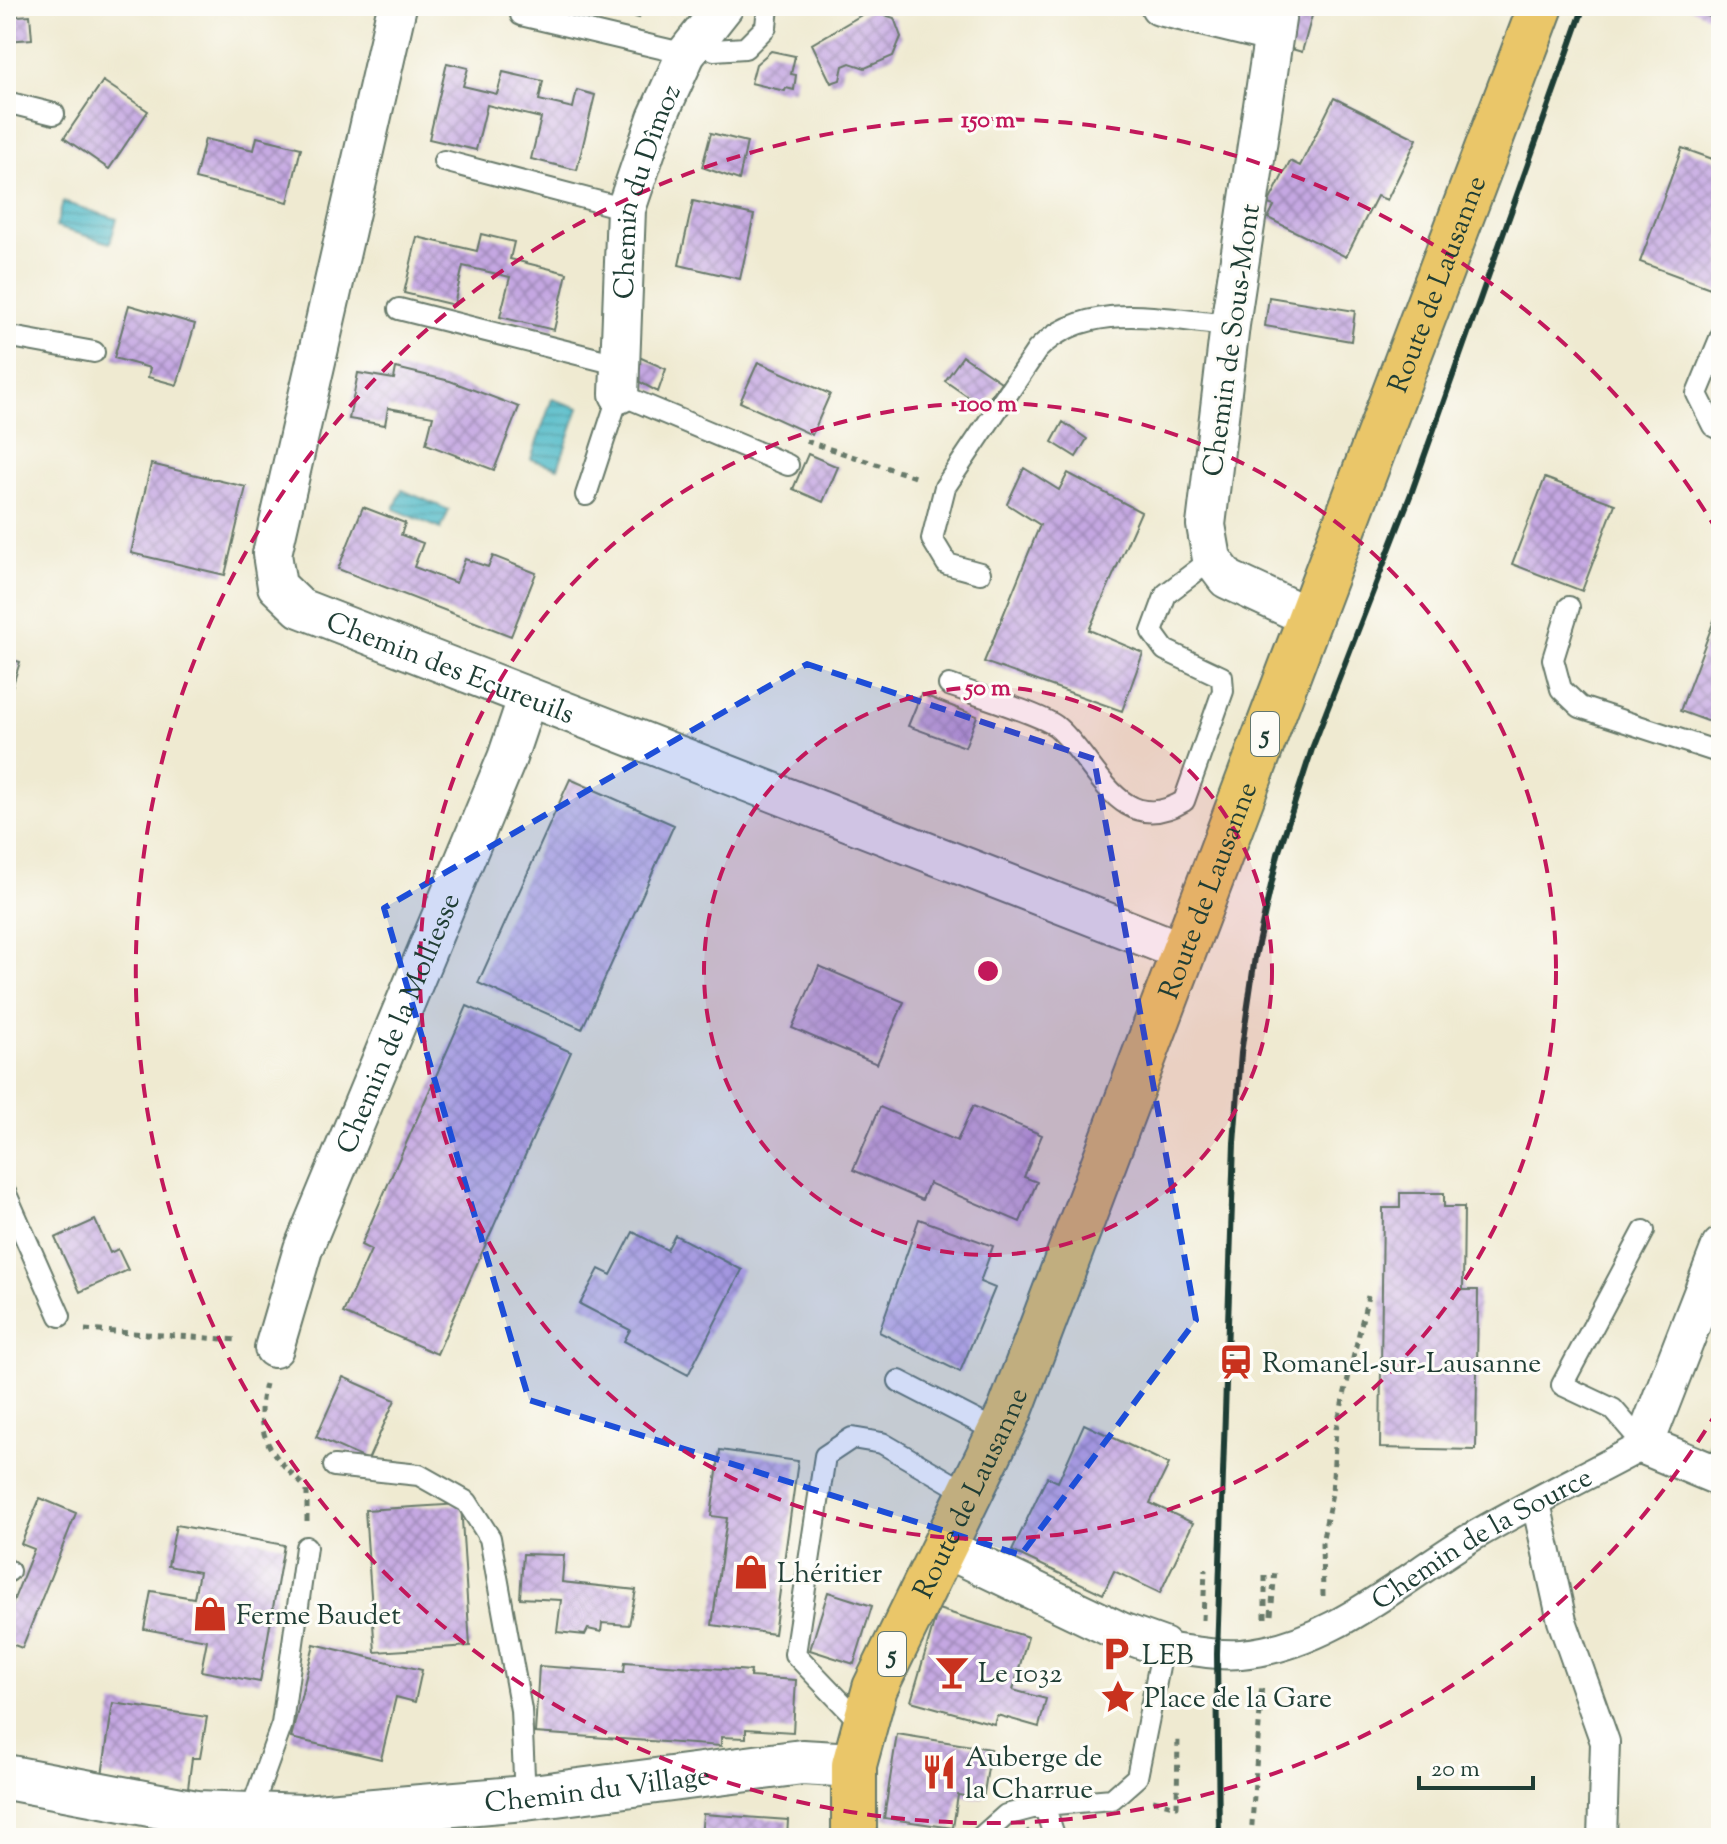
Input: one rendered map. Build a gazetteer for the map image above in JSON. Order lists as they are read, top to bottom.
{
  "streets": {
    "main road": ["Route de Lausanne", "5"],
    "street": [
      "Chemin du Dîmoz",
      "Chemin de Sous-Mont",
      "Chemin des Ecureuils",
      "Chemin de la Molliesse",
      "Chemin de la Source",
      "Chemin du Village"
    ]
  },
  "crossings": [
    ["Route de Lausanne", "Chemin des Ecureuils"],
    ["Route de Lausanne", "5"],
    ["Route de Lausanne", "Chemin du Village"],
    ["Chemin des Ecureuils", "Chemin de la Molliesse"],
    ["5", "Chemin du Village"]
  ],
  "places": {
    "station": ["Romanel-sur-Lausanne"],
    "shop": ["Lhéritier", "Ferme Baudet"],
    "parking": ["LEB"],
    "bar": ["Le 1032"],
    "place": ["Place de la Gare"],
    "restaurant": ["Auberge de la Charrue"]
  },
  "scale_bar": "20 m",
  "rings": ["150 m", "100 m", "50 m"]
}
